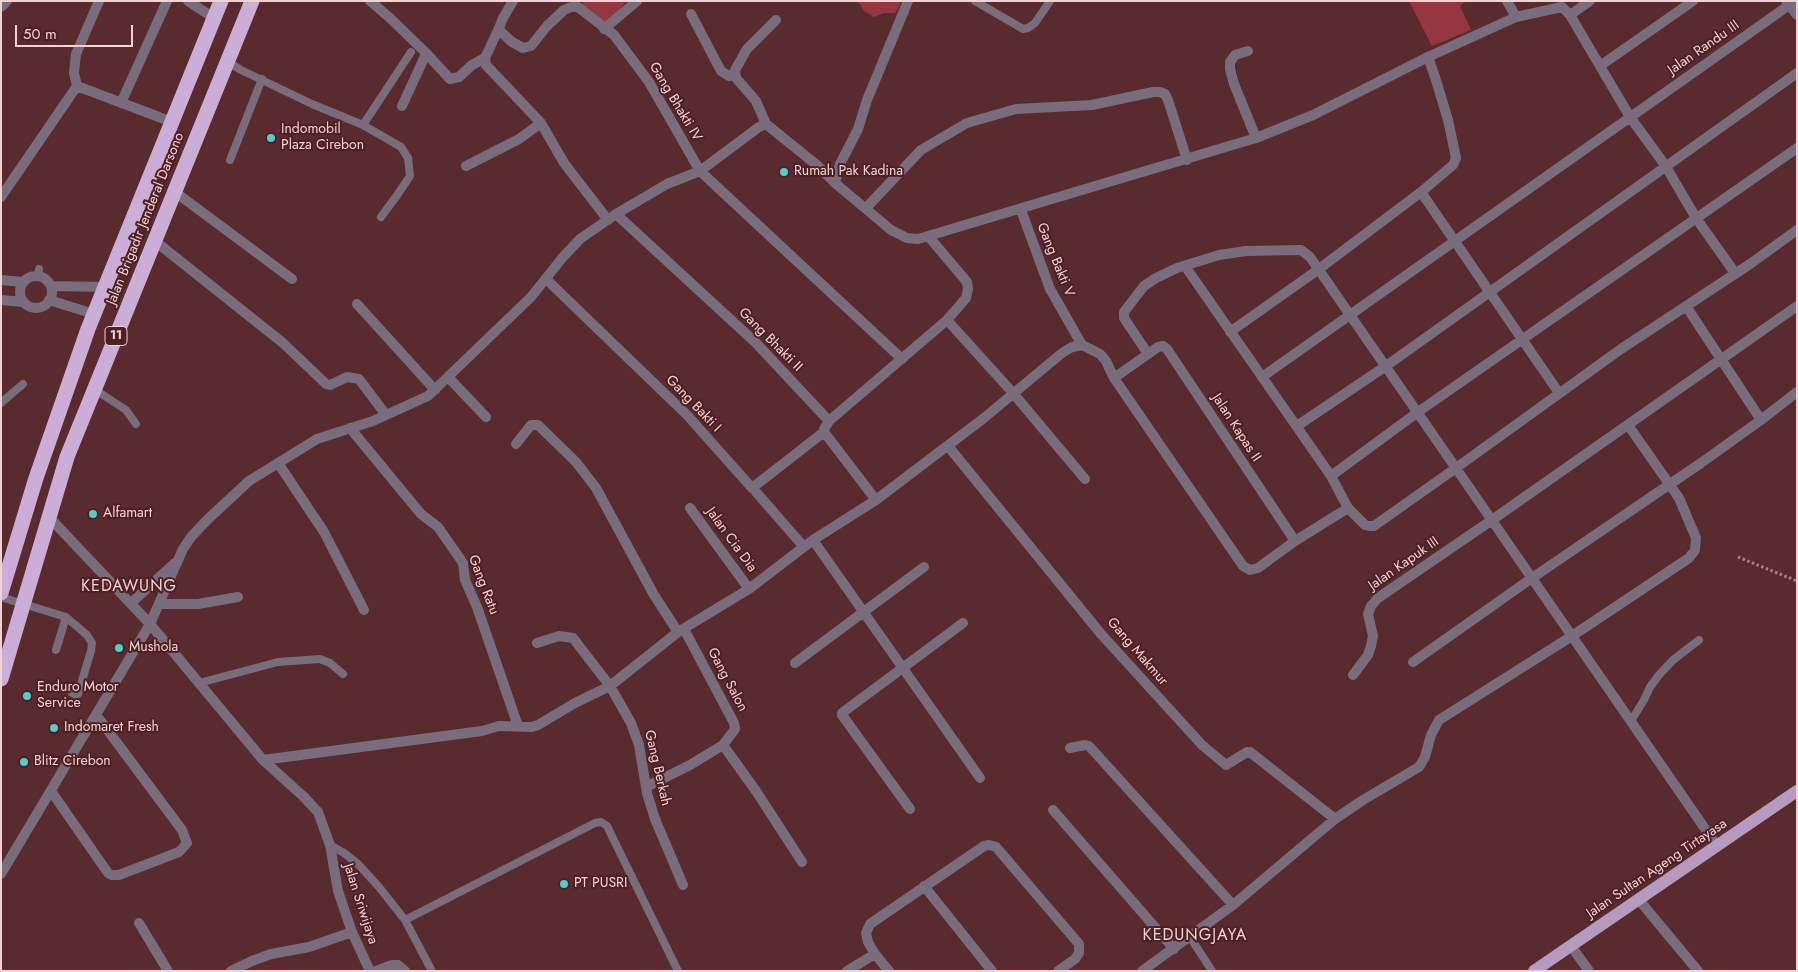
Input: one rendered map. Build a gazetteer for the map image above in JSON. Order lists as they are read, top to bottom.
{
  "streets": {
    "highway": ["Jalan Brigadir Jenderal Darsono", "11"],
    "main road": ["Jalan Sultan Ageng Tirtayasa"],
    "street": [
      "Jalan Randu III",
      "Gang Bhakti IV",
      "Gang Bakti V",
      "Gang Bhakti II",
      "Gang Bakti I",
      "Jalan Kapas II",
      "Jalan Cia Dia",
      "Jalan Kapuk III",
      "Gang Ratu",
      "Gang Makmur",
      "Gang Salon",
      "Gang Berkah",
      "Jalan Sriwijaya"
    ]
  },
  "crossings": [
    ["Jalan Brigadir Jenderal Darsono", "Jalan Sriwijaya"]
  ],
  "districts": ["KEDAWUNG", "KEDUNGJAYA"],
  "places": [
    "Indomobil Plaza Cirebon",
    "Rumah Pak Kadina",
    "Alfamart",
    "Mushola",
    "Enduro Motor Service",
    "Indomaret Fresh",
    "Blitz Cirebon",
    "PT PUSRI"
  ],
  "scale_bar": "50 m"
}
